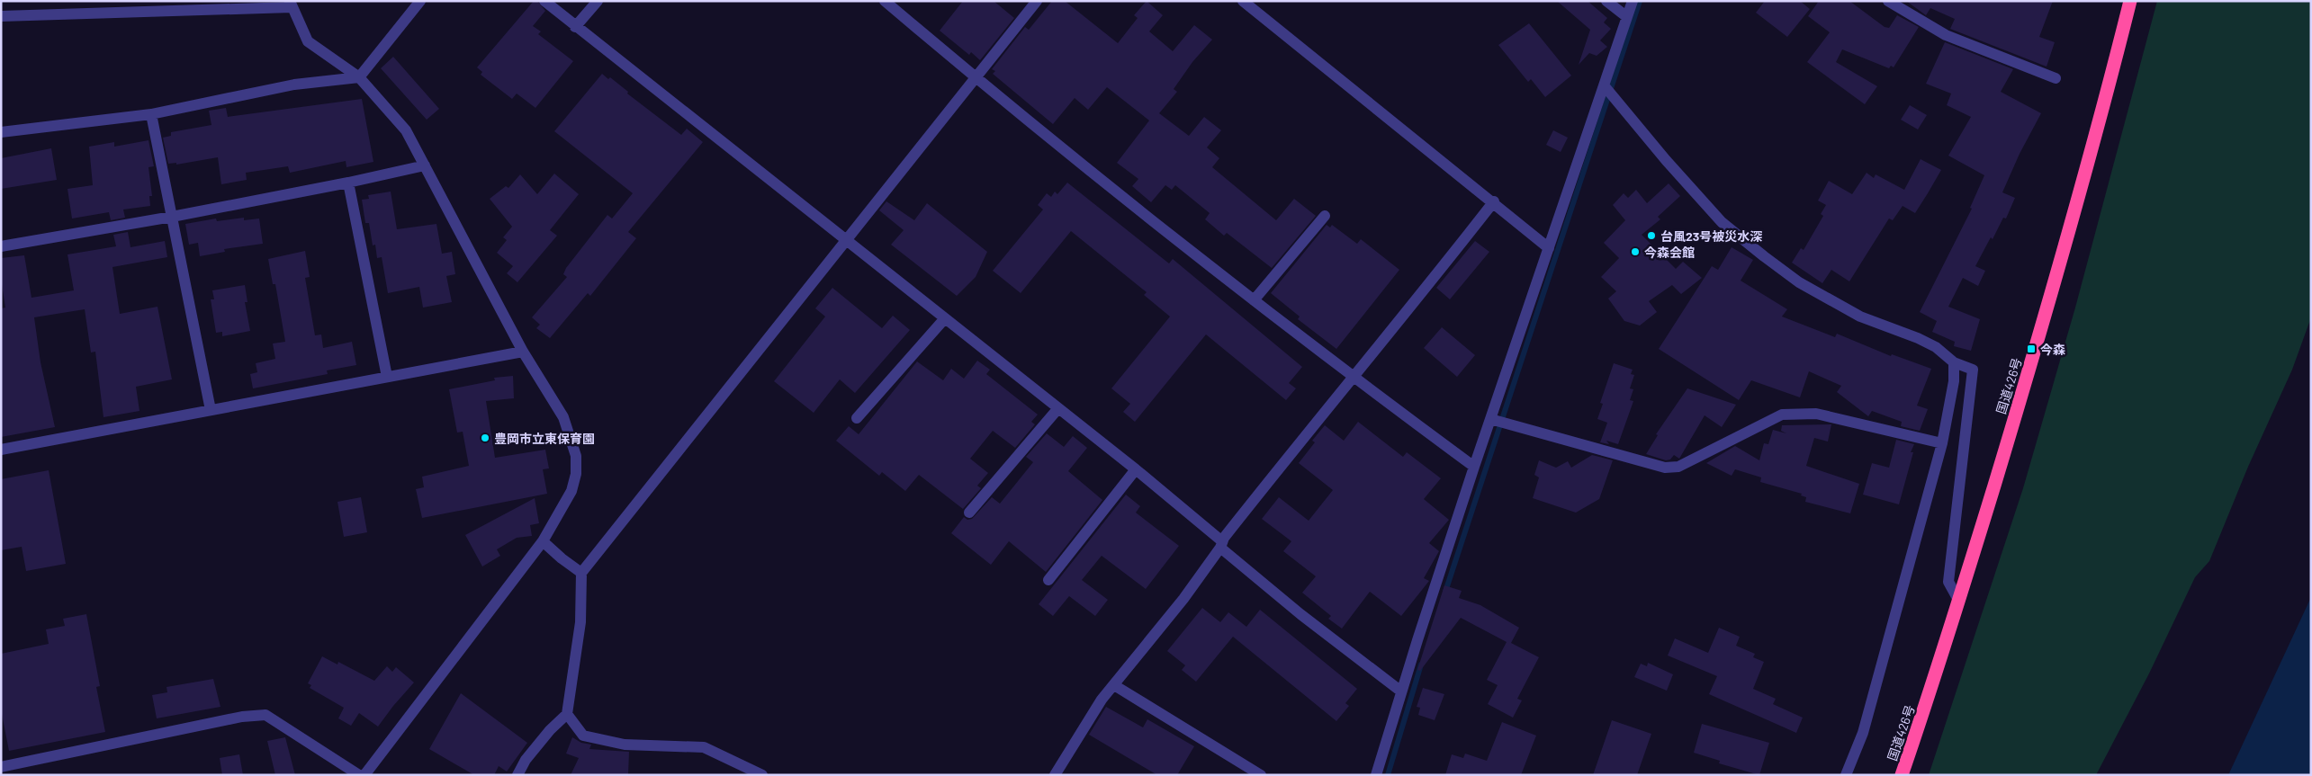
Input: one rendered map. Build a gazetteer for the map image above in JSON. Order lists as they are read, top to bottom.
{
  "streets": {
    "highway": ["国道426号"]
  },
  "places": {
    "other": ["台風23号被災水深", "今森会館", "豊岡市立東保育園"],
    "transit": ["今森"]
  }
}
